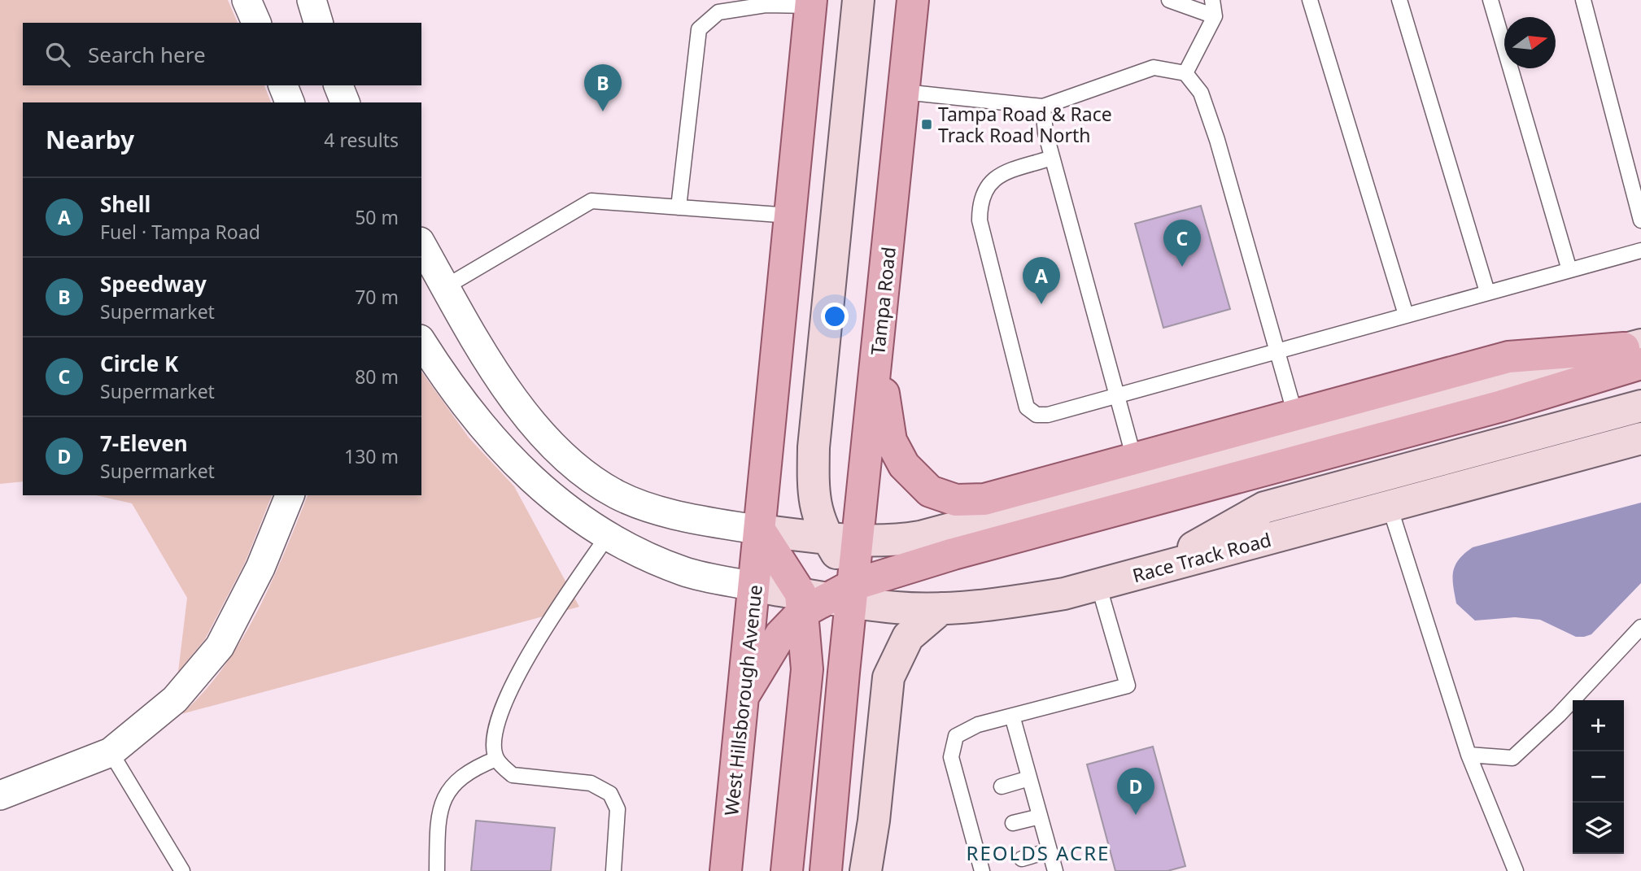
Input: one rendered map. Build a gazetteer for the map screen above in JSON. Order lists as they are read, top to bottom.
{
  "streets": {
    "main road": ["Tampa Road", "Race Track Road", "West Hillsborough Avenue"]
  },
  "crossings": [
    ["Tampa Road", "Race Track Road"],
    ["Race Track Road", "West Hillsborough Avenue"]
  ],
  "districts": ["REOLDS ACRE"],
  "places": {
    "transit": ["Tampa Road & Race Track Road North"]
  },
  "north": "right",
  "page": {
    "search": "Search here",
    "pins": [
      "B",
      "C",
      "A",
      "D"
    ],
    "heading": ["Nearby", "4 results"],
    "list": [
      {
        "mark": "A",
        "name": "Shell",
        "note": "Fuel · Tampa Road",
        "value": "50 m"
      },
      {
        "mark": "B",
        "name": "Speedway",
        "note": "Supermarket",
        "value": "70 m"
      },
      {
        "mark": "C",
        "name": "Circle K",
        "note": "Supermarket",
        "value": "80 m"
      },
      {
        "mark": "D",
        "name": "7-Eleven",
        "note": "Supermarket",
        "value": "130 m"
      }
    ],
    "map_buttons": ["+", "−"]
  }
}
